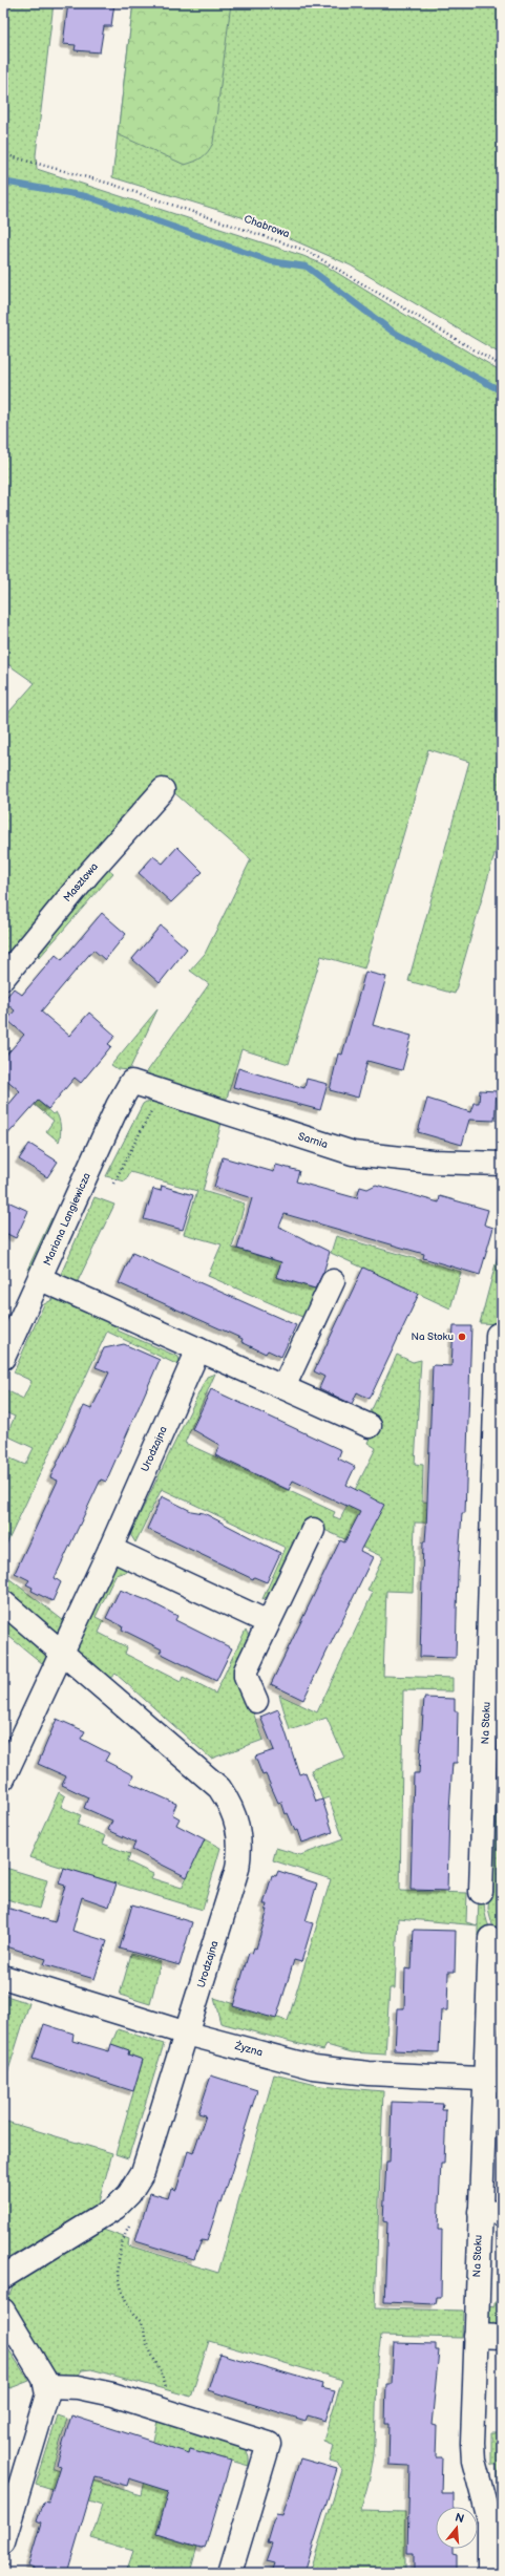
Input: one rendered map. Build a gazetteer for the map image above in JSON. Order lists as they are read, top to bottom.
{
  "streets": {
    "street": [
      "Masztowa",
      "Sarnia",
      "Mariana Langiewicza",
      "Urodzajna",
      "Na Stoku",
      "Żyzna"
    ],
    "path": ["Chabrowa"]
  },
  "crossings": [
    ["Sarnia", "Mariana Langiewicza"],
    ["Urodzajna", "Żyzna"],
    ["Na Stoku", "Żyzna"]
  ],
  "places": ["Na Stoku"],
  "north": "top"
}
